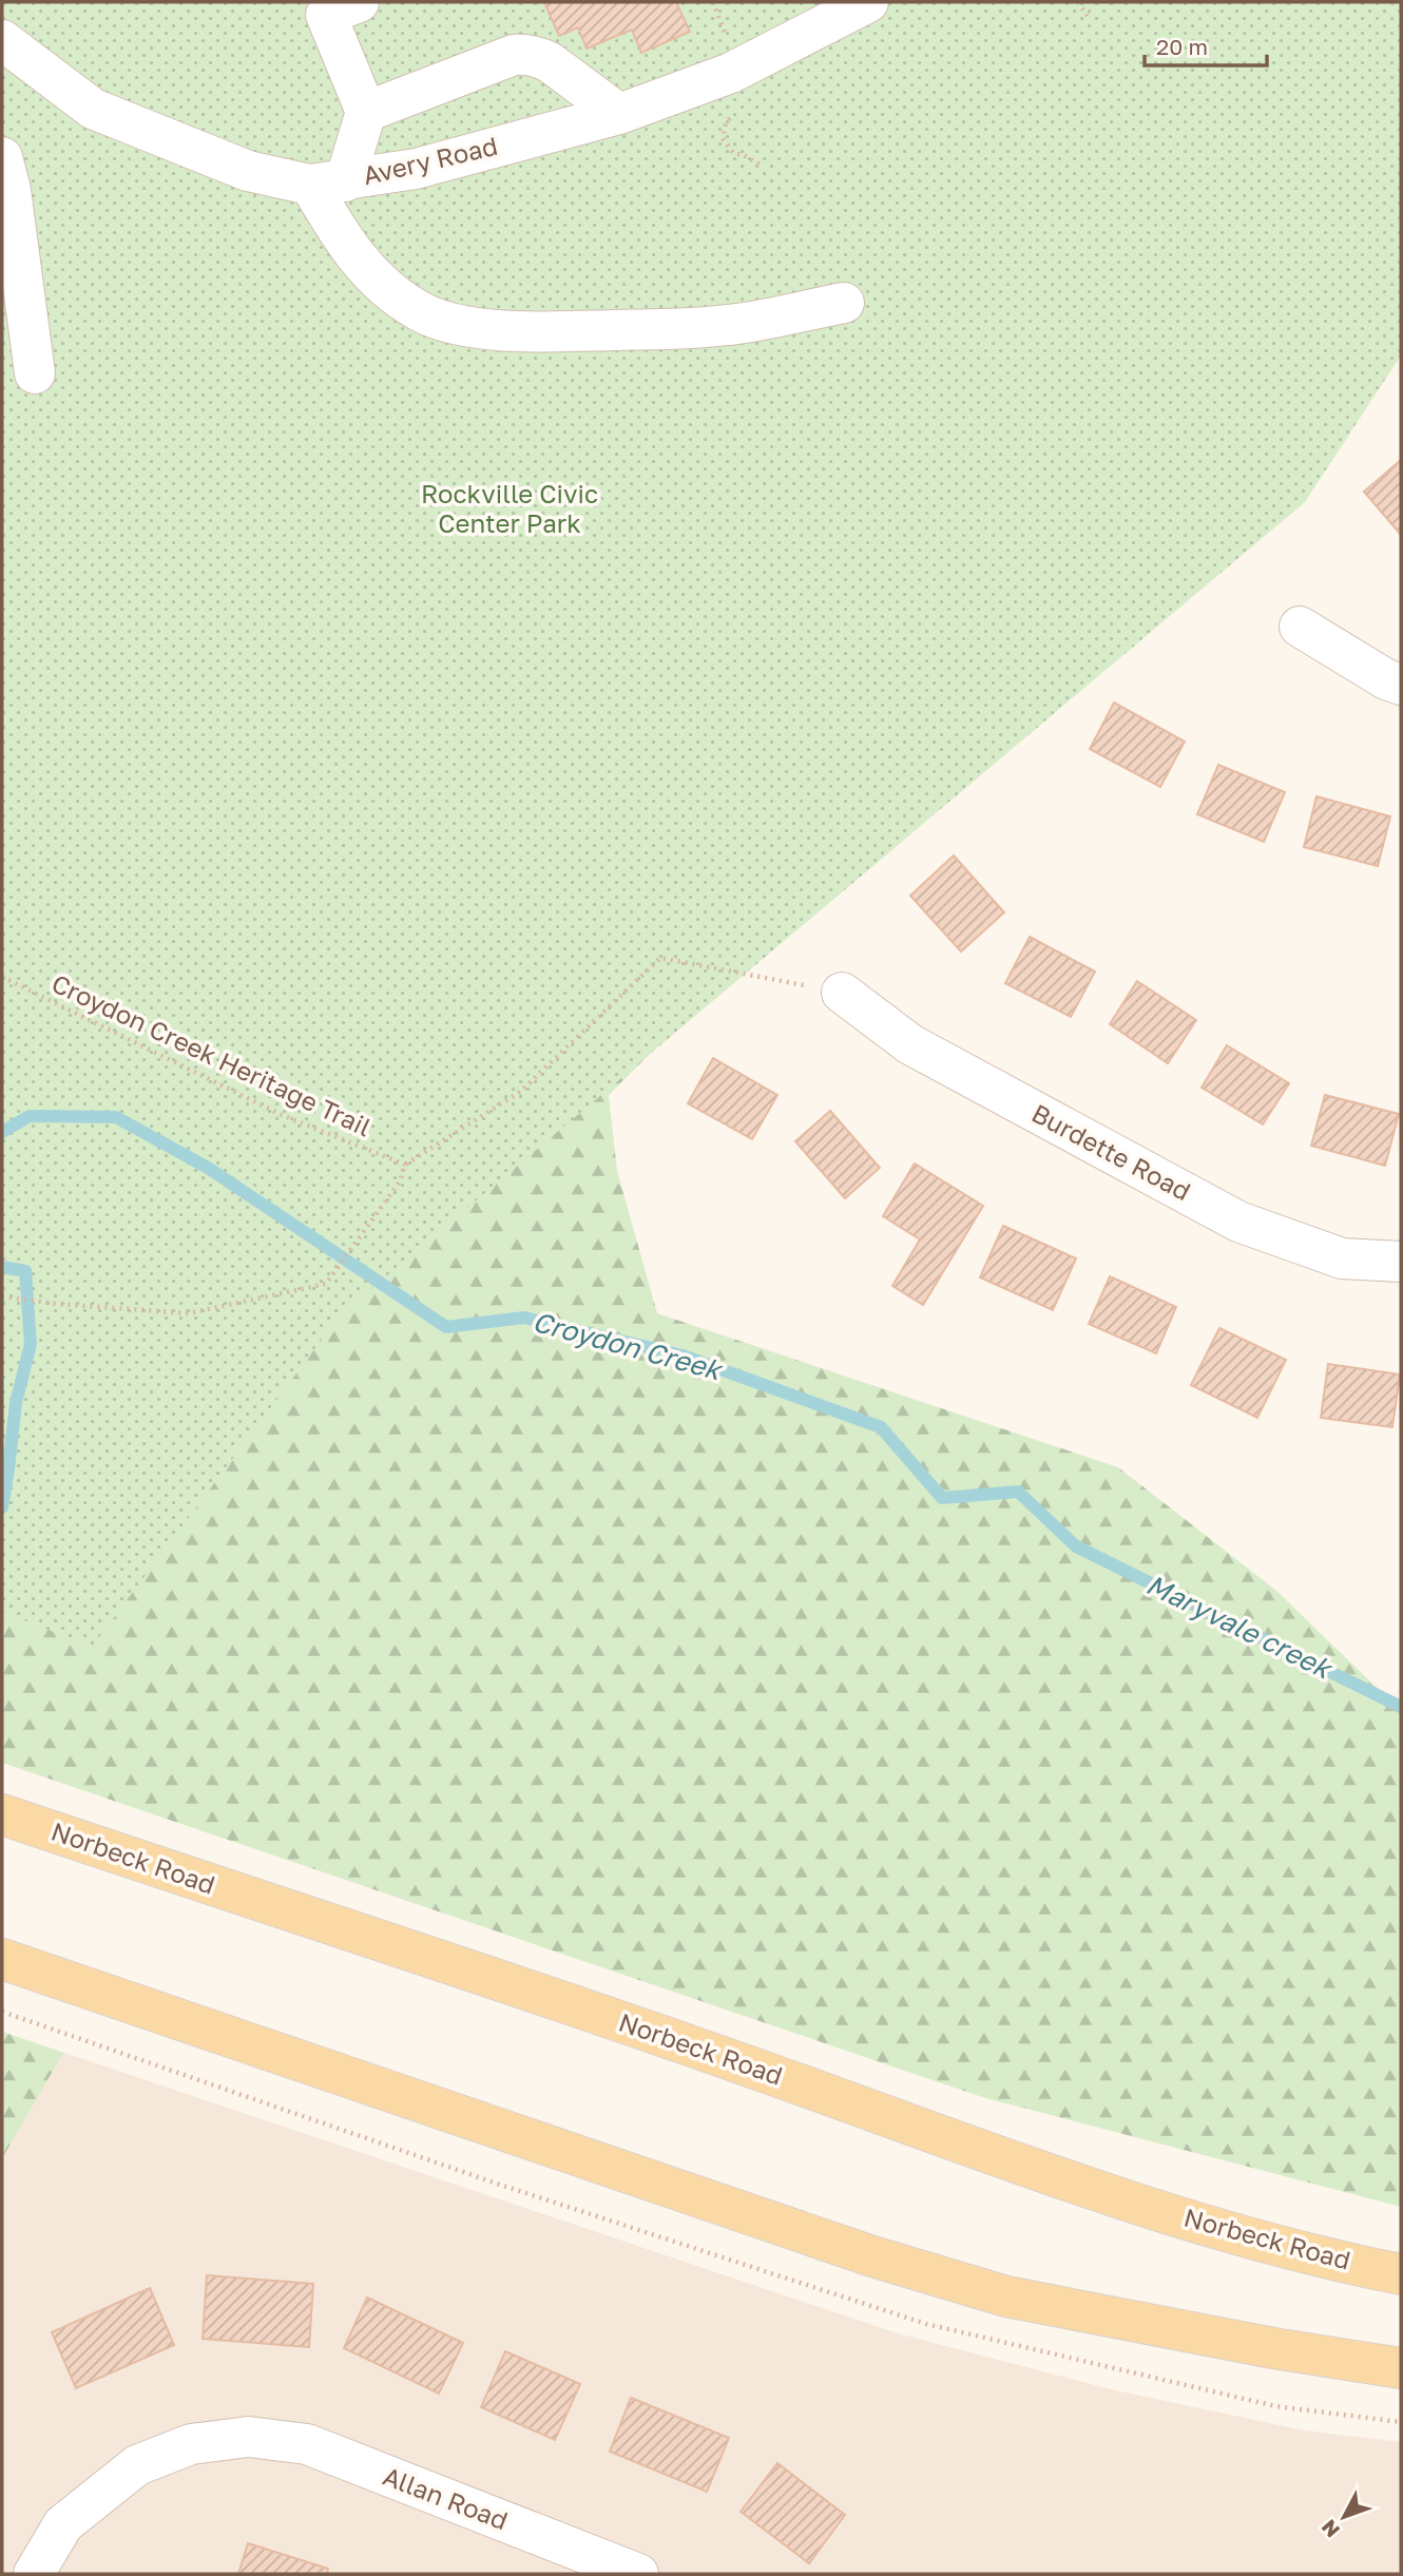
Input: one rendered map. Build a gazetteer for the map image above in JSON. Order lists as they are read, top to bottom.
{
  "streets": {
    "main road": ["Norbeck Road"],
    "street": ["Avery Road", "Burdette Road", "Allan Road"],
    "path": ["Croydon Creek Heritage Trail"]
  },
  "water": ["Croydon Creek", "Maryvale creek"],
  "parks": ["Rockville Civic Center Park"],
  "scale_bar": "20 m",
  "north": "bottom left"
}
